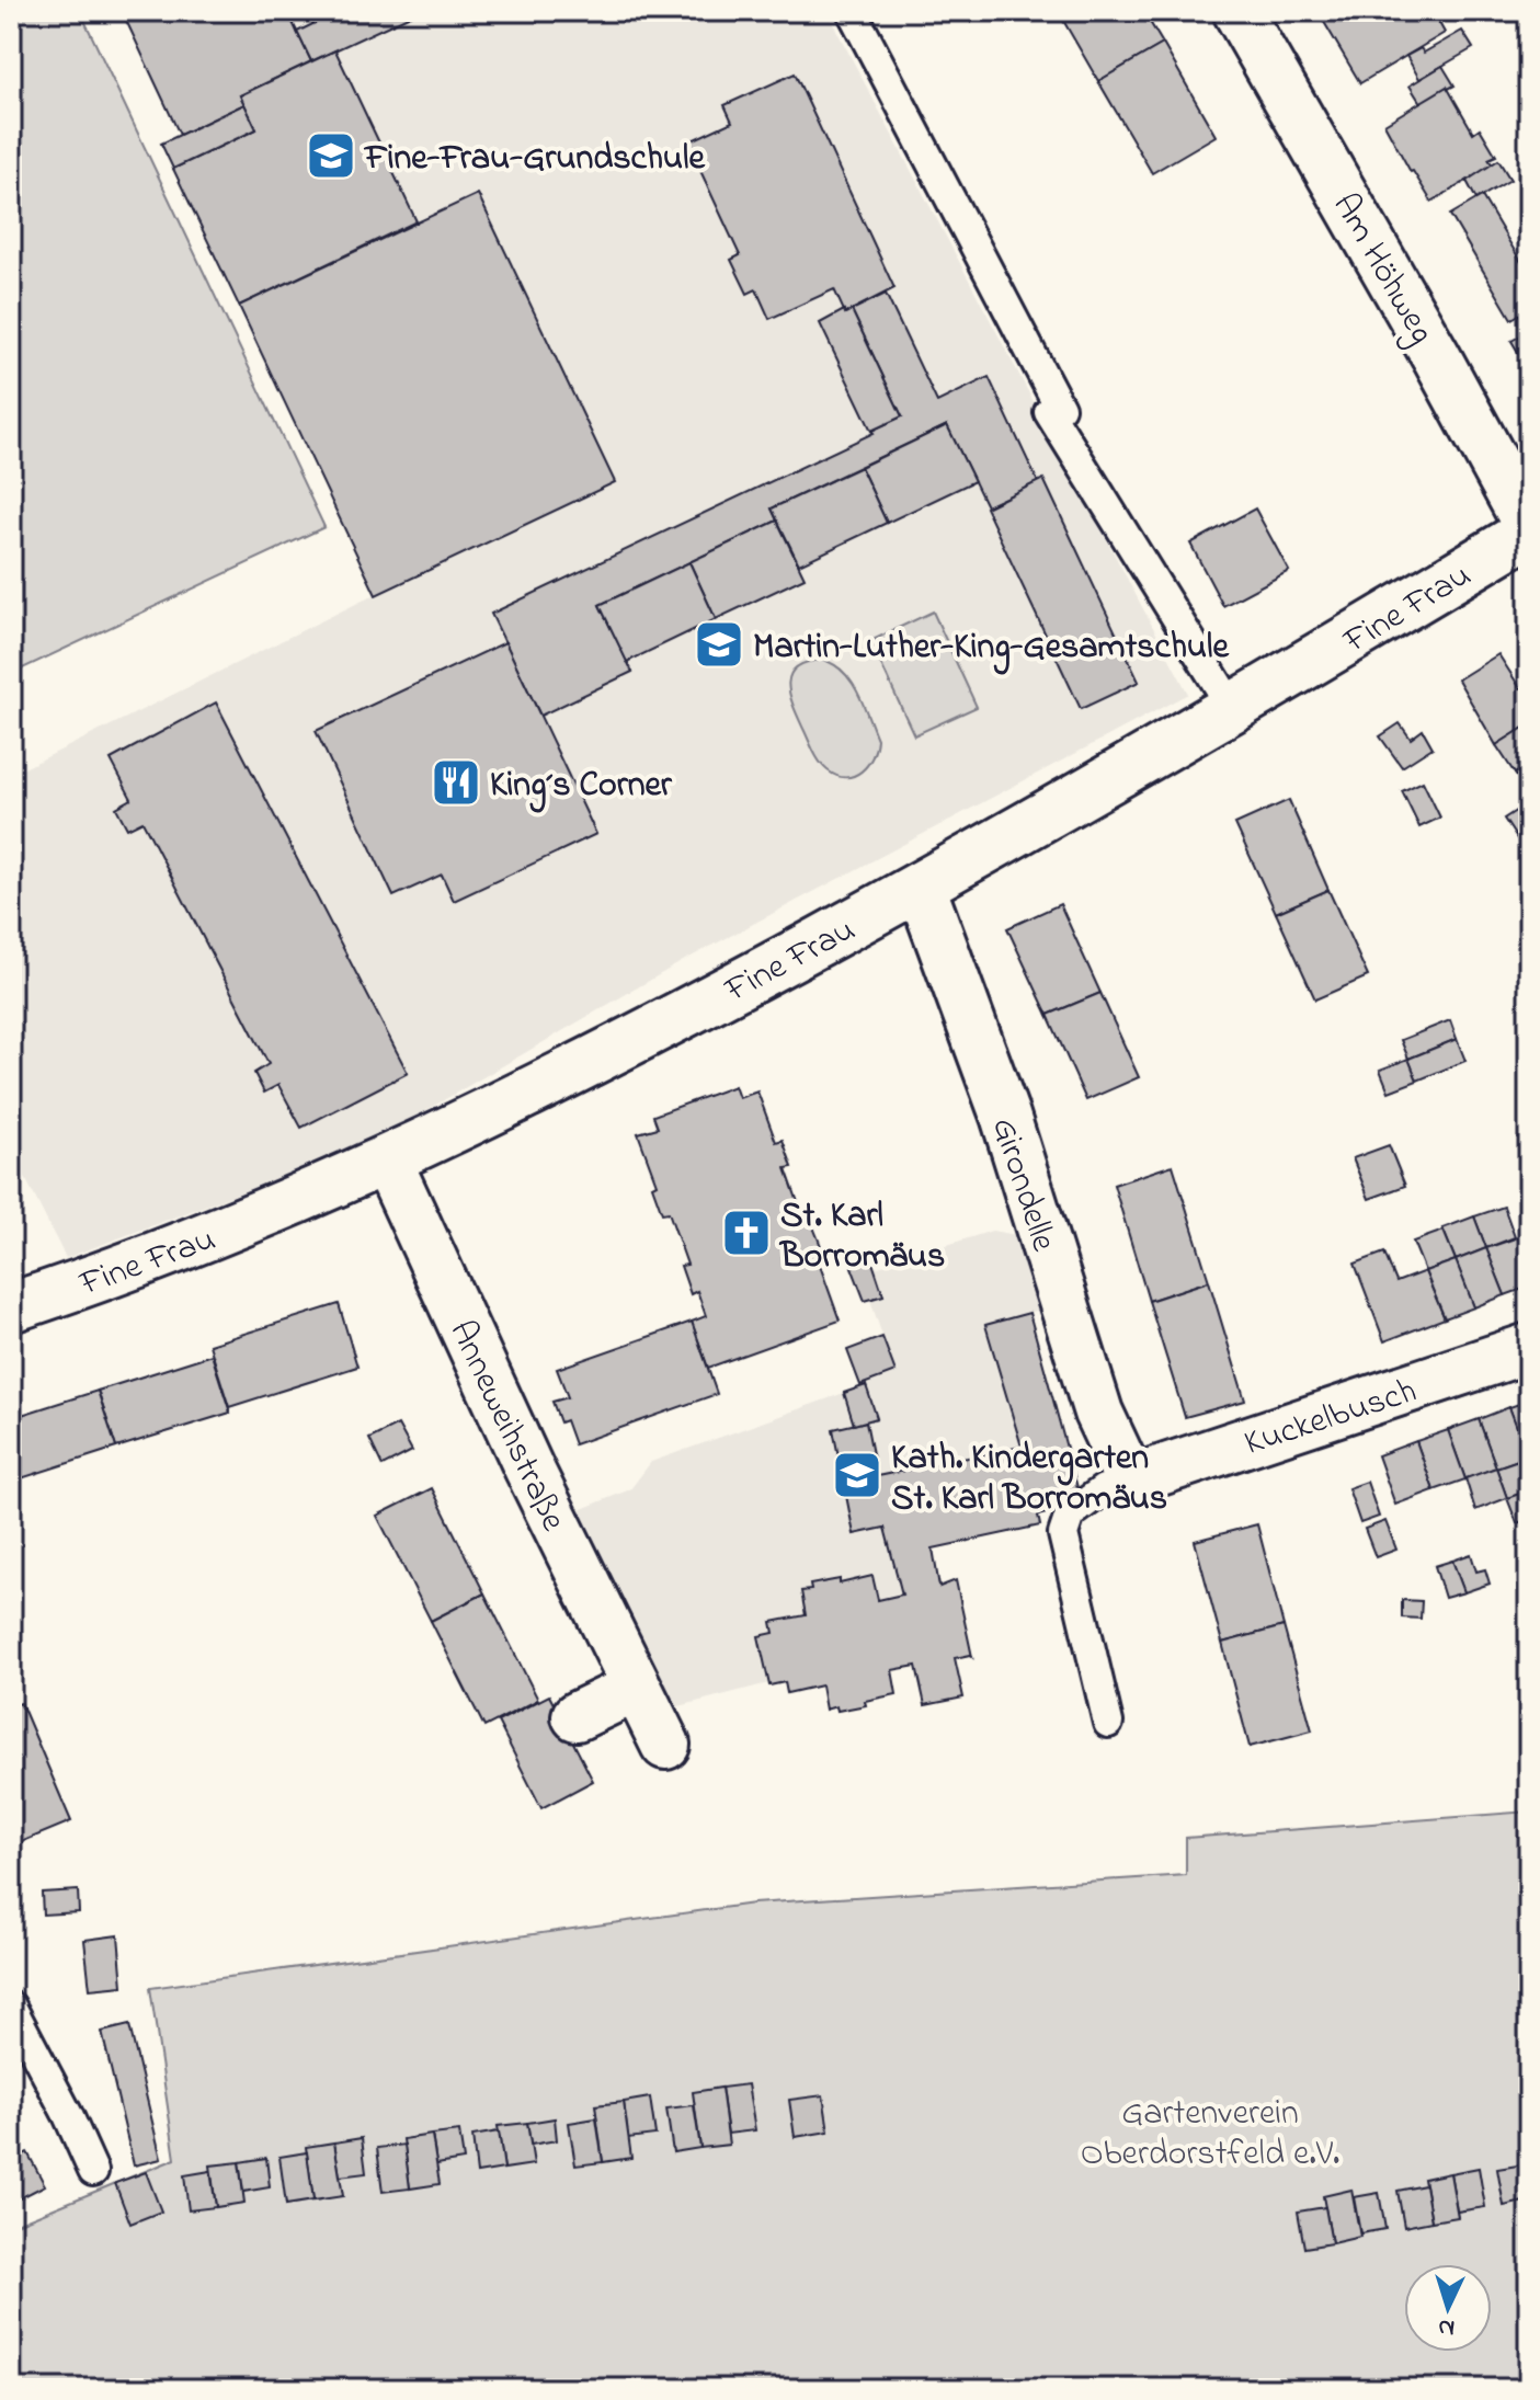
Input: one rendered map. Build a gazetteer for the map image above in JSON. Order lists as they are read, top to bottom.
{
  "streets": {
    "street": [
      "Am Höhweg",
      "Fine Frau",
      "Girondelle",
      "Kuckelbusch",
      "Anneweihstraße"
    ]
  },
  "crossings": [
    ["Am Höhweg", "Fine Frau"],
    ["Fine Frau", "Girondelle"],
    ["Fine Frau", "Anneweihstraße"],
    ["Girondelle", "Kuckelbusch"]
  ],
  "parks": ["Gartenverein Oberdorstfeld e.V."],
  "places": {
    "school or university": ["Fine-Frau-Grundschule", "Martin-Luther-King-Gesamtschule", "Kath. Kindergarten St. Karl Borromäus"],
    "restaurant": ["King´s Corner"],
    "church": ["St. Karl Borromäus"]
  },
  "north": "bottom"
}
